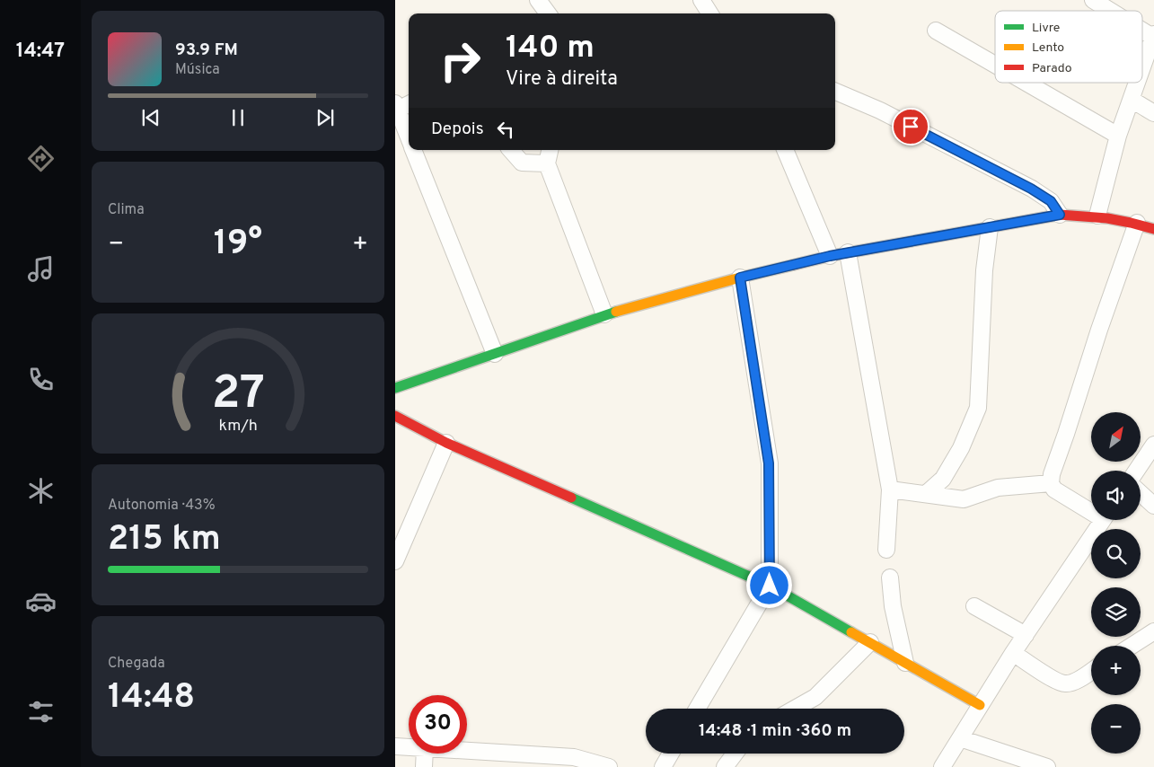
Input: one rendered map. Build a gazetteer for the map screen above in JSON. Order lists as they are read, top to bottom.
{
  "legend": ["Livre", "Lento", "Parado"],
  "north": "top right",
  "page": {
    "tabs": "14:47",
    "turn": ["140 m", "Vire à direita"],
    "song": ["93.9 FM", "Música"],
    "then": "Depois",
    "tile": [
      "Clima",
      ["Autonomia · 43%", "215 km"],
      ["Chegada", "14:48"]
    ],
    "heat": ["−", "19°", "+"],
    "map_buttons": ["+", "−"],
    "limit": "30",
    "trip": "14:48 · 1 min · 360 m",
    "gauge": ["27", "km/h"]
  }
}
